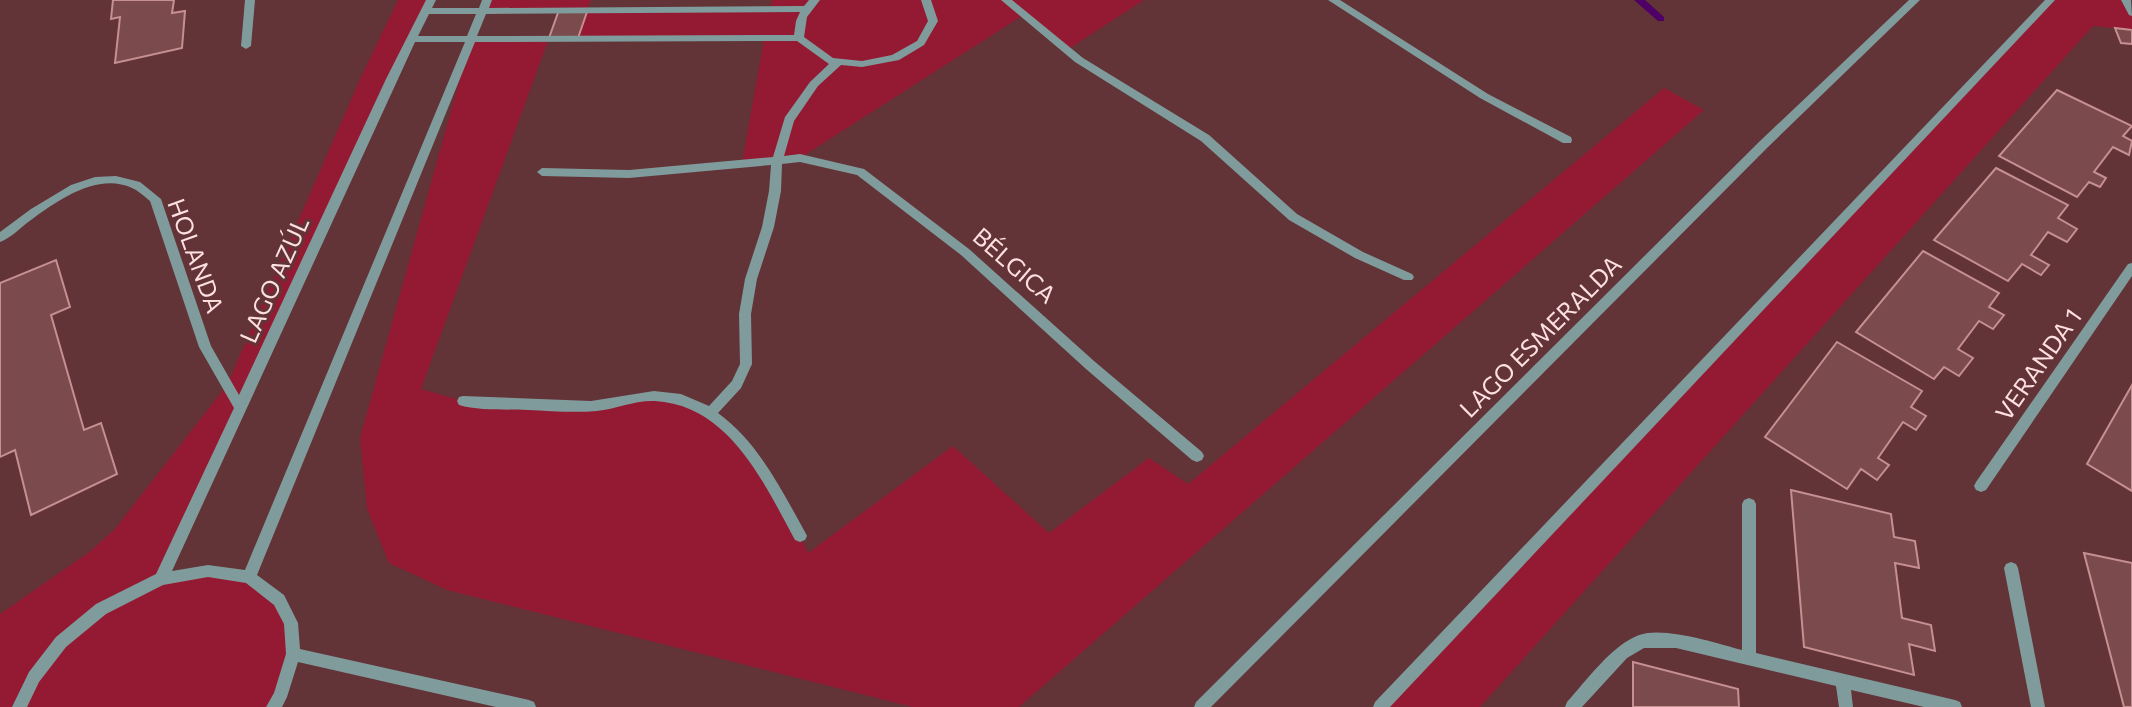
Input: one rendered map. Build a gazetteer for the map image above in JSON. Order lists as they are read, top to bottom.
{
  "streets": {
    "street": [
      "HOLANDA",
      "BÉLGICA",
      "LAGO AZÚL",
      "LAGO ESMERALDA",
      "VERANDA 1"
    ]
  },
  "crossings": [
    ["HOLANDA", "LAGO AZÚL"]
  ]
}
